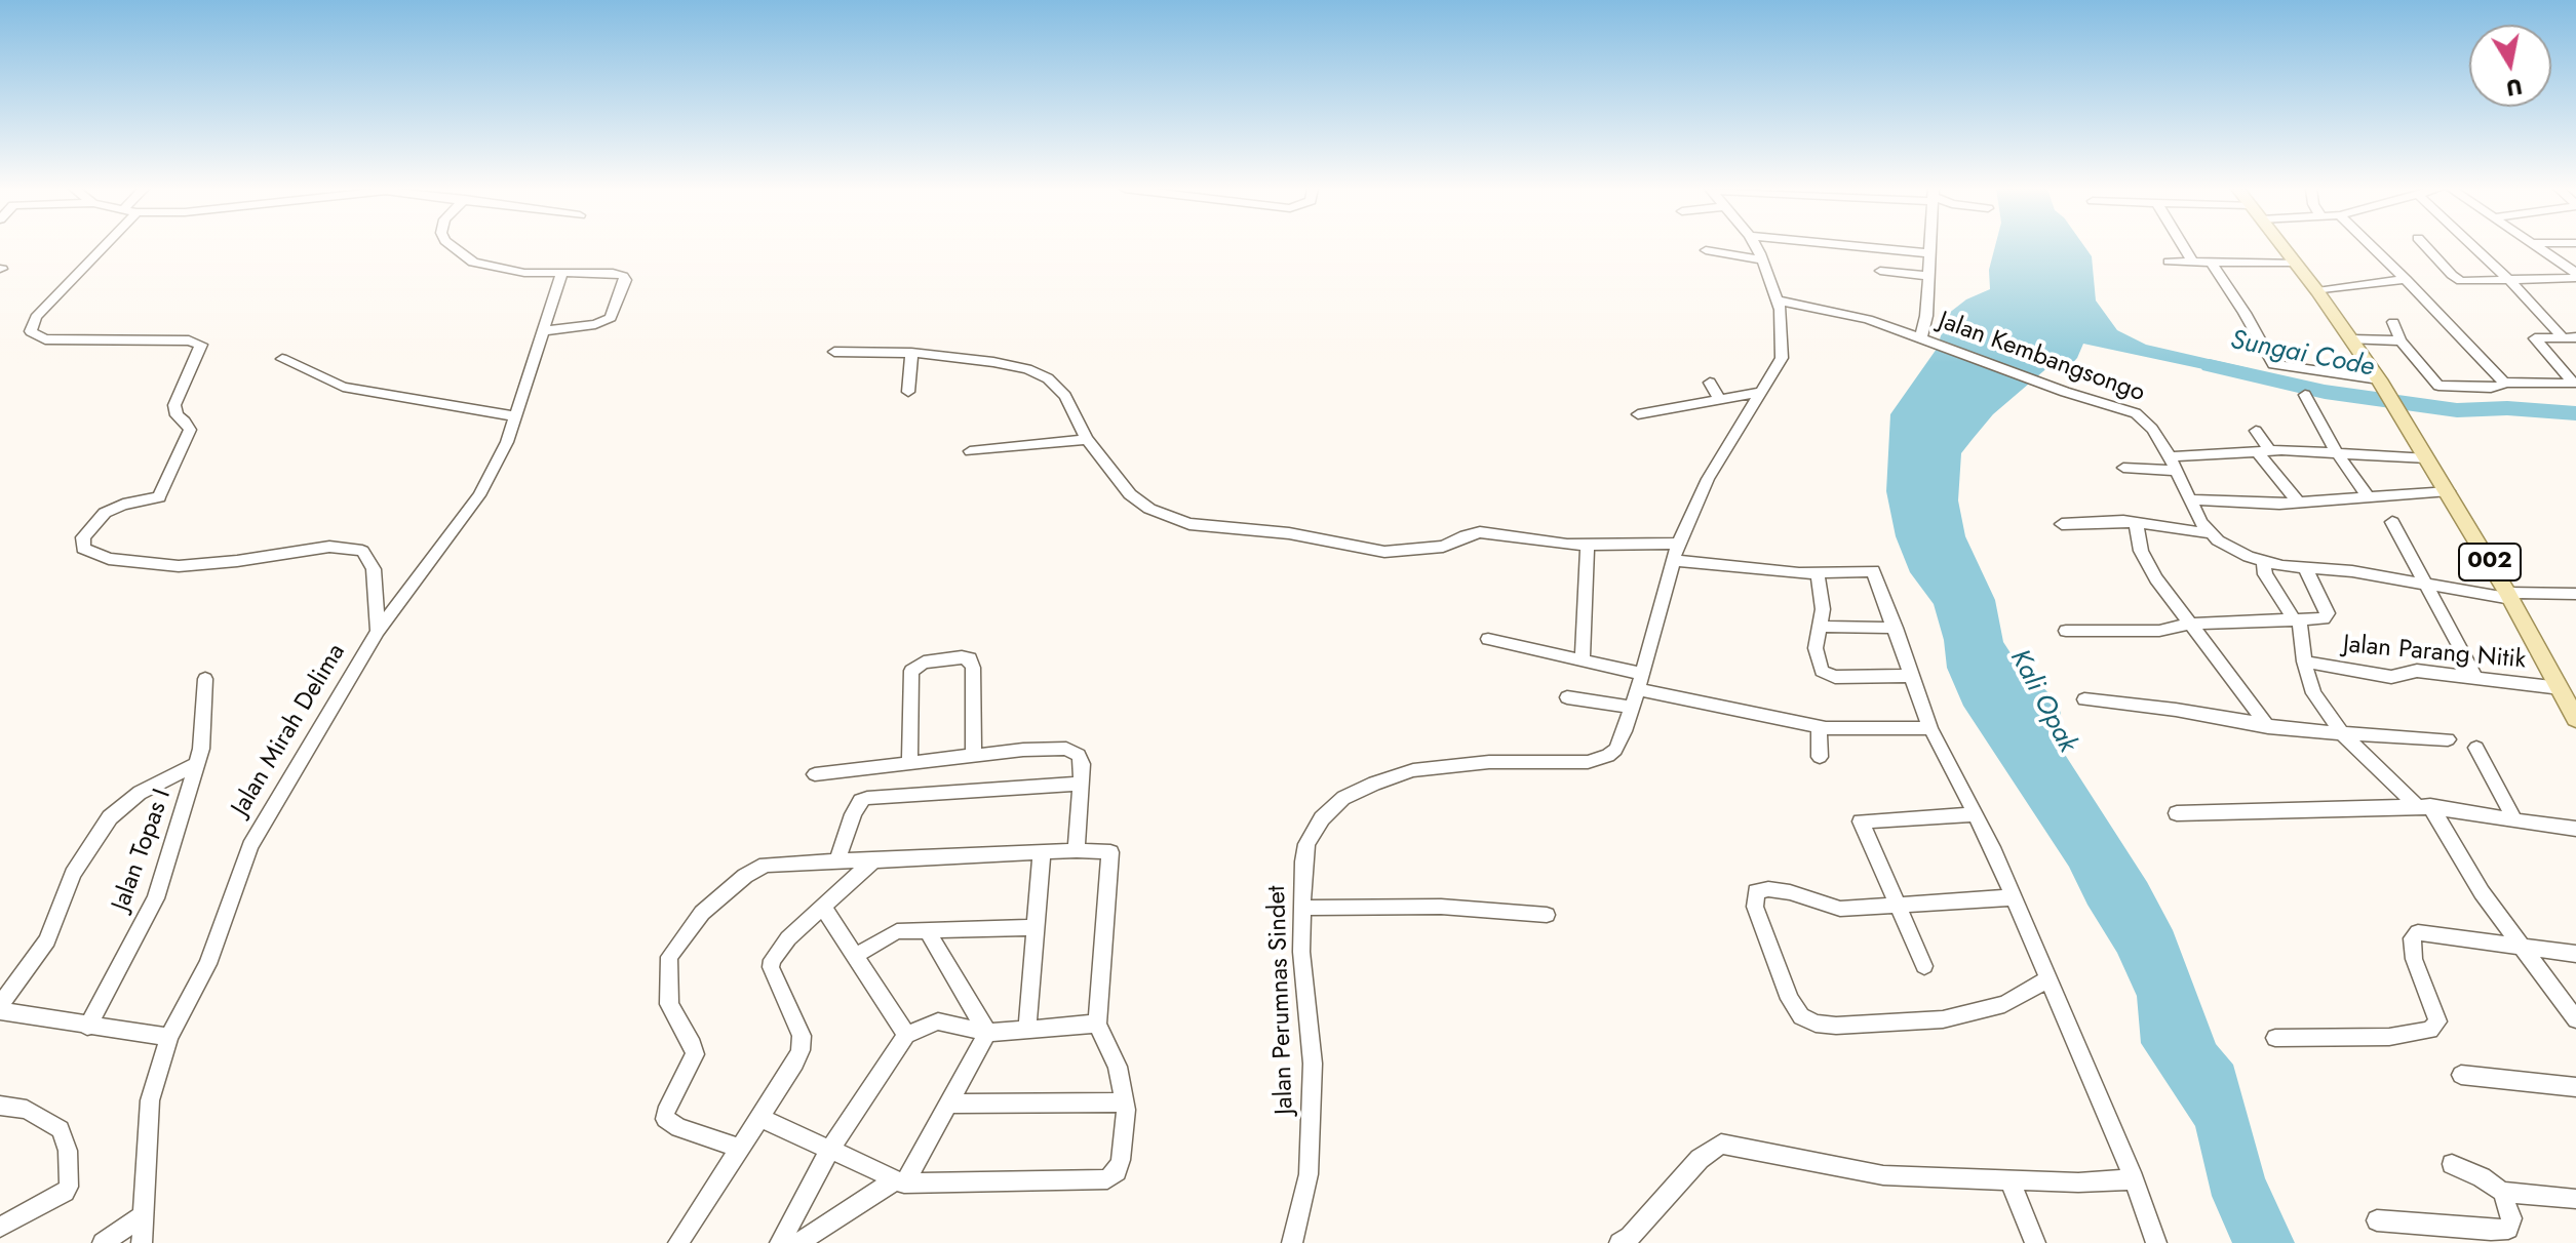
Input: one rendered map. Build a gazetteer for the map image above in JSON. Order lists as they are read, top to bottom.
{
  "streets": {
    "main road": ["002"],
    "street": [
      "Jalan Kembangsongo",
      "Jalan Parang Nitik",
      "Jalan Mirah Delima",
      "Jalan Topas I",
      "Jalan Perumnas Sindet"
    ]
  },
  "crossings": [
    ["Jalan Kembangsongo", "002"],
    ["Jalan Kembangsongo", "Jalan Perumnas Sindet"],
    ["002", "Jalan Parang Nitik"]
  ],
  "water": ["Sungai Code", "Kali Opak"],
  "north": "bottom"
}
